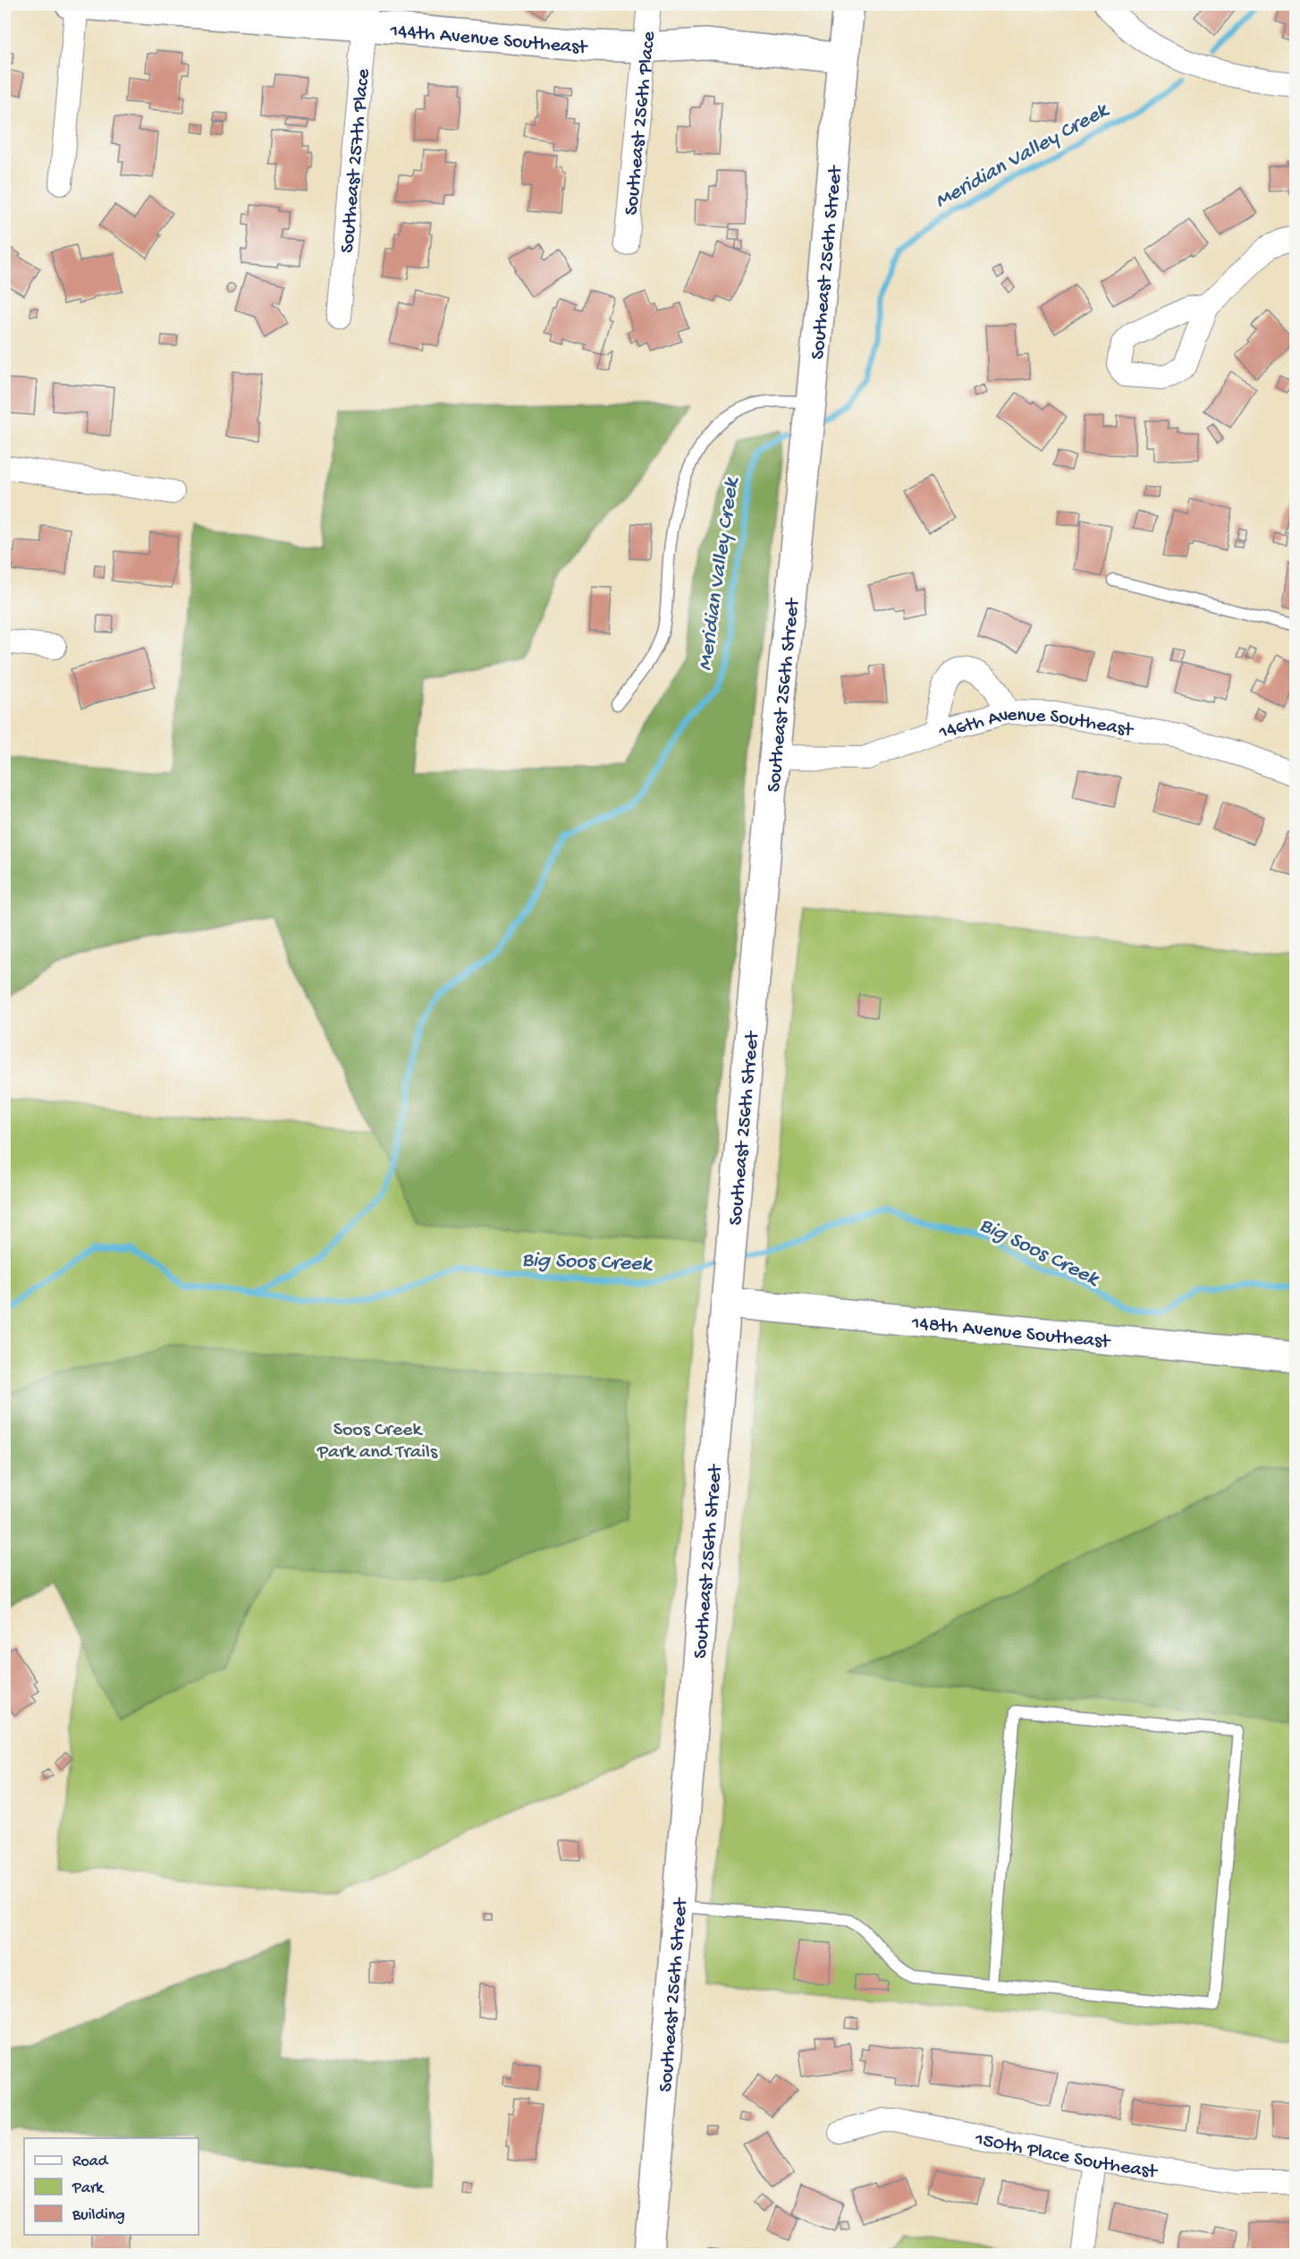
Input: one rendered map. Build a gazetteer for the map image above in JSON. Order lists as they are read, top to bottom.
{
  "streets": {
    "main road": ["144th Avenue Southeast", "Southeast 256th Street", "148th Avenue Southeast"],
    "street": [
      "Southeast 256th Place",
      "Southeast 257th Place",
      "146th Avenue Southeast",
      "150th Place Southeast"
    ]
  },
  "crossings": [
    ["144th Avenue Southeast", "Southeast 256th Place"],
    ["144th Avenue Southeast", "Southeast 257th Place"],
    ["144th Avenue Southeast", "Southeast 256th Street"],
    ["Southeast 256th Street", "146th Avenue Southeast"],
    ["Southeast 256th Street", "148th Avenue Southeast"]
  ],
  "water": ["Meridian Valley Creek", "Big Soos Creek"],
  "parks": ["Soos Creek Park and Trails"],
  "legend": ["Road", "Park", "Building"]
}
